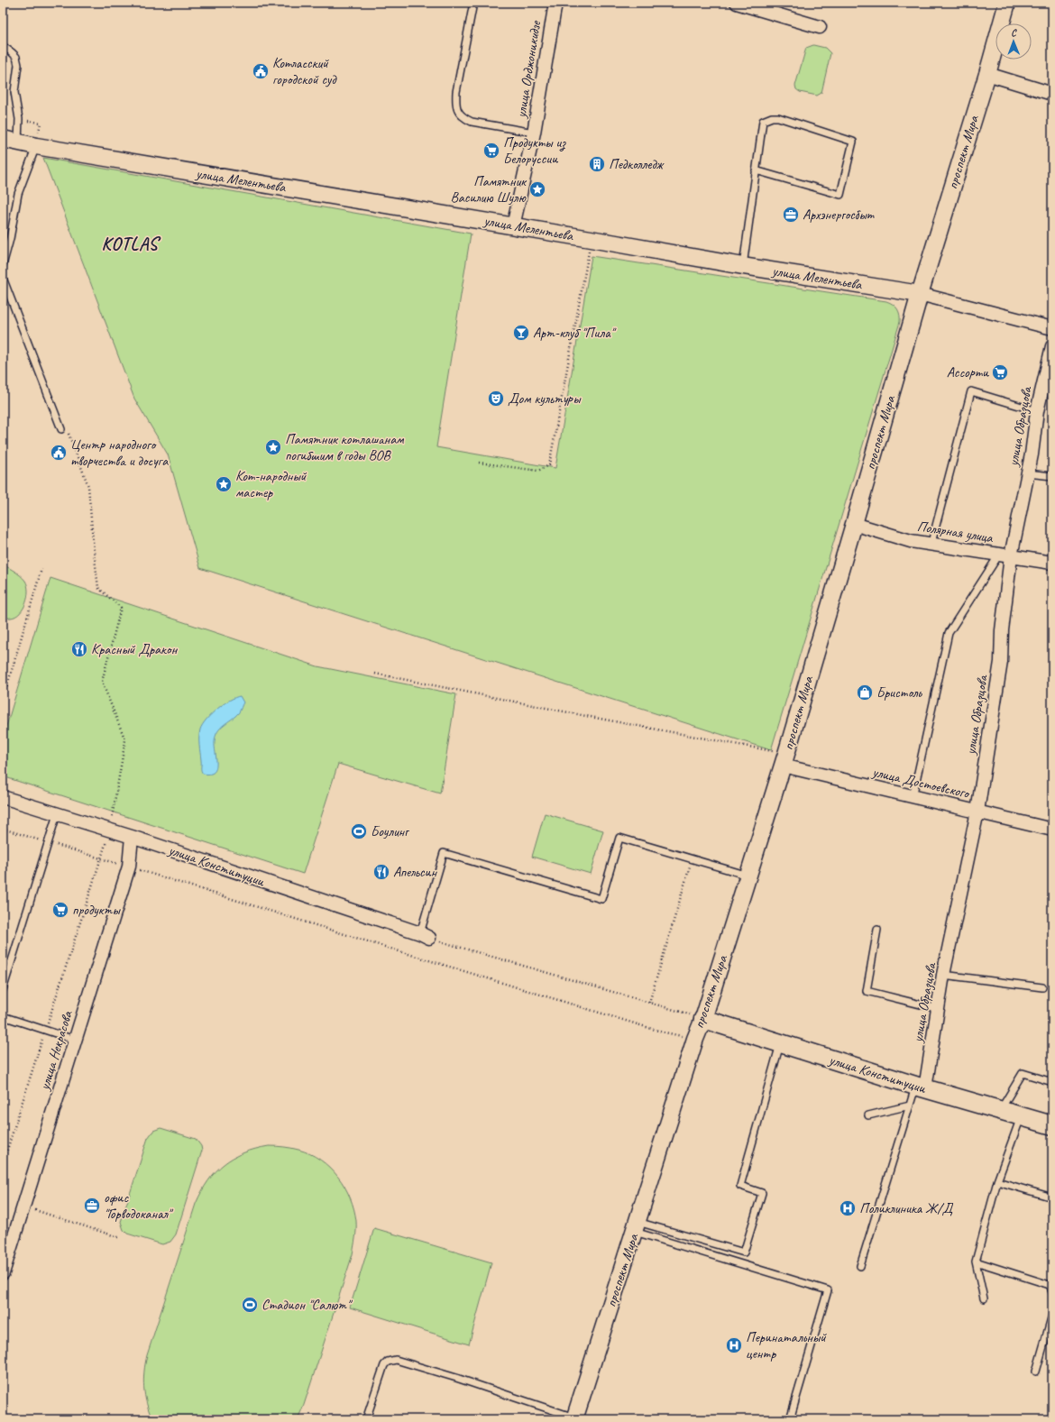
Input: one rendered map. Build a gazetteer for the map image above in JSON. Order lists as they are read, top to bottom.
{
  "streets": {
    "main road": ["улица Конституции"],
    "street": [
      "улица Орджоникидзе",
      "проспект Мира",
      "улица Мелентьева",
      "улица Образцова",
      "Полярная улица",
      "улица Достоевского",
      "улица Некрасова"
    ]
  },
  "crossings": [
    ["улица Орджоникидзе", "улица Мелентьева"],
    ["проспект Мира", "улица Мелентьева"],
    ["проспект Мира", "Полярная улица"],
    ["проспект Мира", "улица Достоевского"],
    ["проспект Мира", "улица Конституции"],
    ["улица Образцова", "Полярная улица"],
    ["улица Образцова", "улица Достоевского"],
    ["улица Образцова", "улица Конституции"],
    ["улица Конституции", "улица Некрасова"]
  ],
  "districts": ["KOTLAS"],
  "places": {
    "public building": ["Котласский городской суд", "Центр народного творчества и досуга"],
    "supermarket": ["Продукты из Белоруссии", "Ассорти", "продукты"],
    "building": ["Педколледж"],
    "place": ["Памятник Василию Шулю", "Памятник котлашанам погибшим в годы ВОВ", "Кот-народный мастер"],
    "office": ["Архэнергосбыт", "офис \"Горводоканал\""],
    "bar": ["Арт-клуб \"Пила\""],
    "theatre": ["Дом культуры"],
    "restaurant": ["Красный Дракон", "Апельсин"],
    "shop": ["Бристоль"],
    "sports": ["Боулинг", "Стадион \"Салют\""],
    "hospital": ["Поликлиника Ж/Д", "Перинатальный центр"]
  },
  "north": "top"
}
